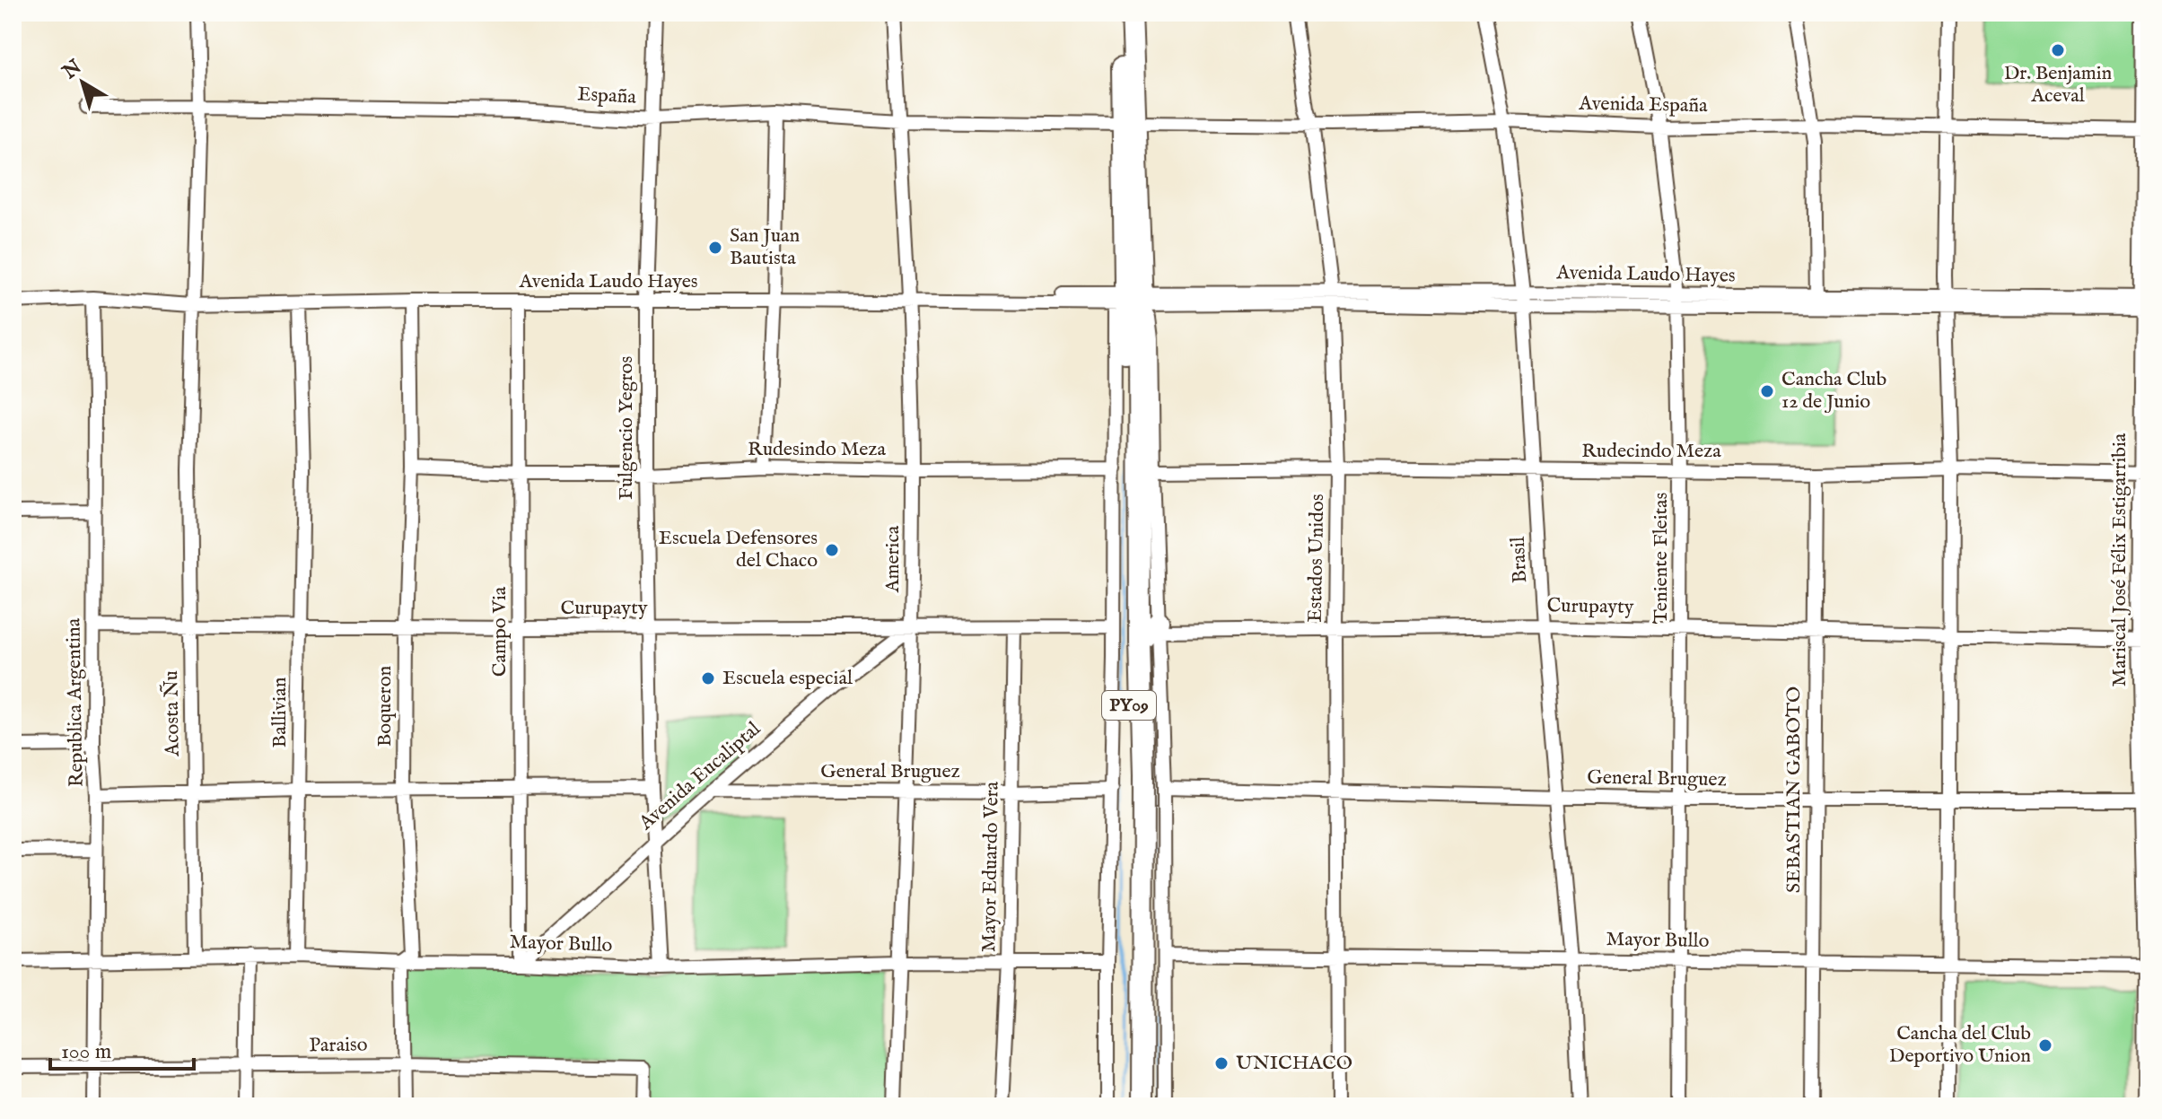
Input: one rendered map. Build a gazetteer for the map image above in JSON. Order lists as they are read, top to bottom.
{
  "streets": {
    "highway": ["PY09"],
    "street": [
      "España",
      "Avenida España",
      "Avenida Laudo Hayes",
      "Fulgencio Yegros",
      "Rudesindo Meza",
      "Rudecindo Meza",
      "Estados Unidos",
      "Teniente Fleitas",
      "America",
      "Brasil",
      "Mariscal José Félix Estigarribia",
      "Curupayty",
      "Campo Via",
      "Republica Argentina",
      "Boqueron",
      "Ballivian",
      "Acosta Ñu",
      "General Bruguez",
      "Avenida Eucaliptal",
      "SEBASTIAN GABOTO",
      "Mayor Eduardo Vera",
      "Mayor Bullo",
      "Paraiso"
    ]
  },
  "crossings": [
    ["España", "Avenida España"],
    ["España", "Fulgencio Yegros"],
    ["España", "America"],
    ["España", "PY09"],
    ["España", "Acosta Ñu"],
    ["Avenida España", "Estados Unidos"],
    ["Avenida España", "Teniente Fleitas"],
    ["Avenida España", "Brasil"],
    ["Avenida España", "Mariscal José Félix Estigarribia"],
    ["Avenida España", "PY09"],
    ["Avenida Laudo Hayes", "Fulgencio Yegros"],
    ["Avenida Laudo Hayes", "Estados Unidos"],
    ["Avenida Laudo Hayes", "Teniente Fleitas"],
    ["Avenida Laudo Hayes", "America"],
    ["Avenida Laudo Hayes", "Brasil"],
    ["Avenida Laudo Hayes", "Mariscal José Félix Estigarribia"],
    ["Avenida Laudo Hayes", "Campo Via"],
    ["Avenida Laudo Hayes", "Republica Argentina"],
    ["Avenida Laudo Hayes", "PY09"],
    ["Avenida Laudo Hayes", "Boqueron"],
    ["Avenida Laudo Hayes", "Ballivian"],
    ["Avenida Laudo Hayes", "Acosta Ñu"],
    ["Fulgencio Yegros", "Rudesindo Meza"],
    ["Fulgencio Yegros", "Curupayty"],
    ["Fulgencio Yegros", "Avenida Eucaliptal"],
    ["Fulgencio Yegros", "Mayor Bullo"],
    ["Rudesindo Meza", "America"],
    ["Rudesindo Meza", "Campo Via"],
    ["Rudesindo Meza", "Boqueron"],
    ["Rudecindo Meza", "Estados Unidos"],
    ["Rudecindo Meza", "Teniente Fleitas"],
    ["Rudecindo Meza", "Brasil"],
    ["Rudecindo Meza", "Mariscal José Félix Estigarribia"],
    ["Rudecindo Meza", "SEBASTIAN GABOTO"],
    ["Estados Unidos", "Curupayty"],
    ["Estados Unidos", "General Bruguez"],
    ["Estados Unidos", "Mayor Bullo"],
    ["Teniente Fleitas", "Curupayty"],
    ["Teniente Fleitas", "General Bruguez"],
    ["Teniente Fleitas", "Mayor Bullo"],
    ["America", "Curupayty"],
    ["America", "General Bruguez"],
    ["America", "Avenida Eucaliptal"],
    ["America", "Mayor Bullo"],
    ["Brasil", "Curupayty"],
    ["Brasil", "General Bruguez"],
    ["Brasil", "Mayor Bullo"],
    ["Mariscal José Félix Estigarribia", "Curupayty"],
    ["Mariscal José Félix Estigarribia", "General Bruguez"],
    ["Mariscal José Félix Estigarribia", "Mayor Bullo"],
    ["Curupayty", "Campo Via"],
    ["Curupayty", "Republica Argentina"],
    ["Curupayty", "Boqueron"],
    ["Curupayty", "Ballivian"],
    ["Curupayty", "Acosta Ñu"],
    ["Curupayty", "Avenida Eucaliptal"],
    ["Curupayty", "SEBASTIAN GABOTO"],
    ["Curupayty", "Mayor Eduardo Vera"],
    ["Campo Via", "Avenida Eucaliptal"],
    ["Campo Via", "Mayor Bullo"],
    ["Republica Argentina", "Mayor Bullo"],
    ["Republica Argentina", "Paraiso"],
    ["Boqueron", "Mayor Bullo"],
    ["Boqueron", "Paraiso"],
    ["Ballivian", "Mayor Bullo"],
    ["Acosta Ñu", "Mayor Bullo"],
    ["General Bruguez", "Avenida Eucaliptal"],
    ["General Bruguez", "SEBASTIAN GABOTO"],
    ["General Bruguez", "Mayor Eduardo Vera"],
    ["Avenida Eucaliptal", "Mayor Bullo"],
    ["SEBASTIAN GABOTO", "Mayor Bullo"],
    ["Mayor Eduardo Vera", "Mayor Bullo"]
  ],
  "places": [
    "Dr. Benjamin Aceval",
    "San Juan Bautista",
    "Cancha Club 12 de Junio",
    "Escuela Defensores del Chaco",
    "Escuela especial",
    "Cancha del Club Deportivo Union",
    "UNICHACO"
  ],
  "scale_bar": "100 m",
  "north": "top left"
}
